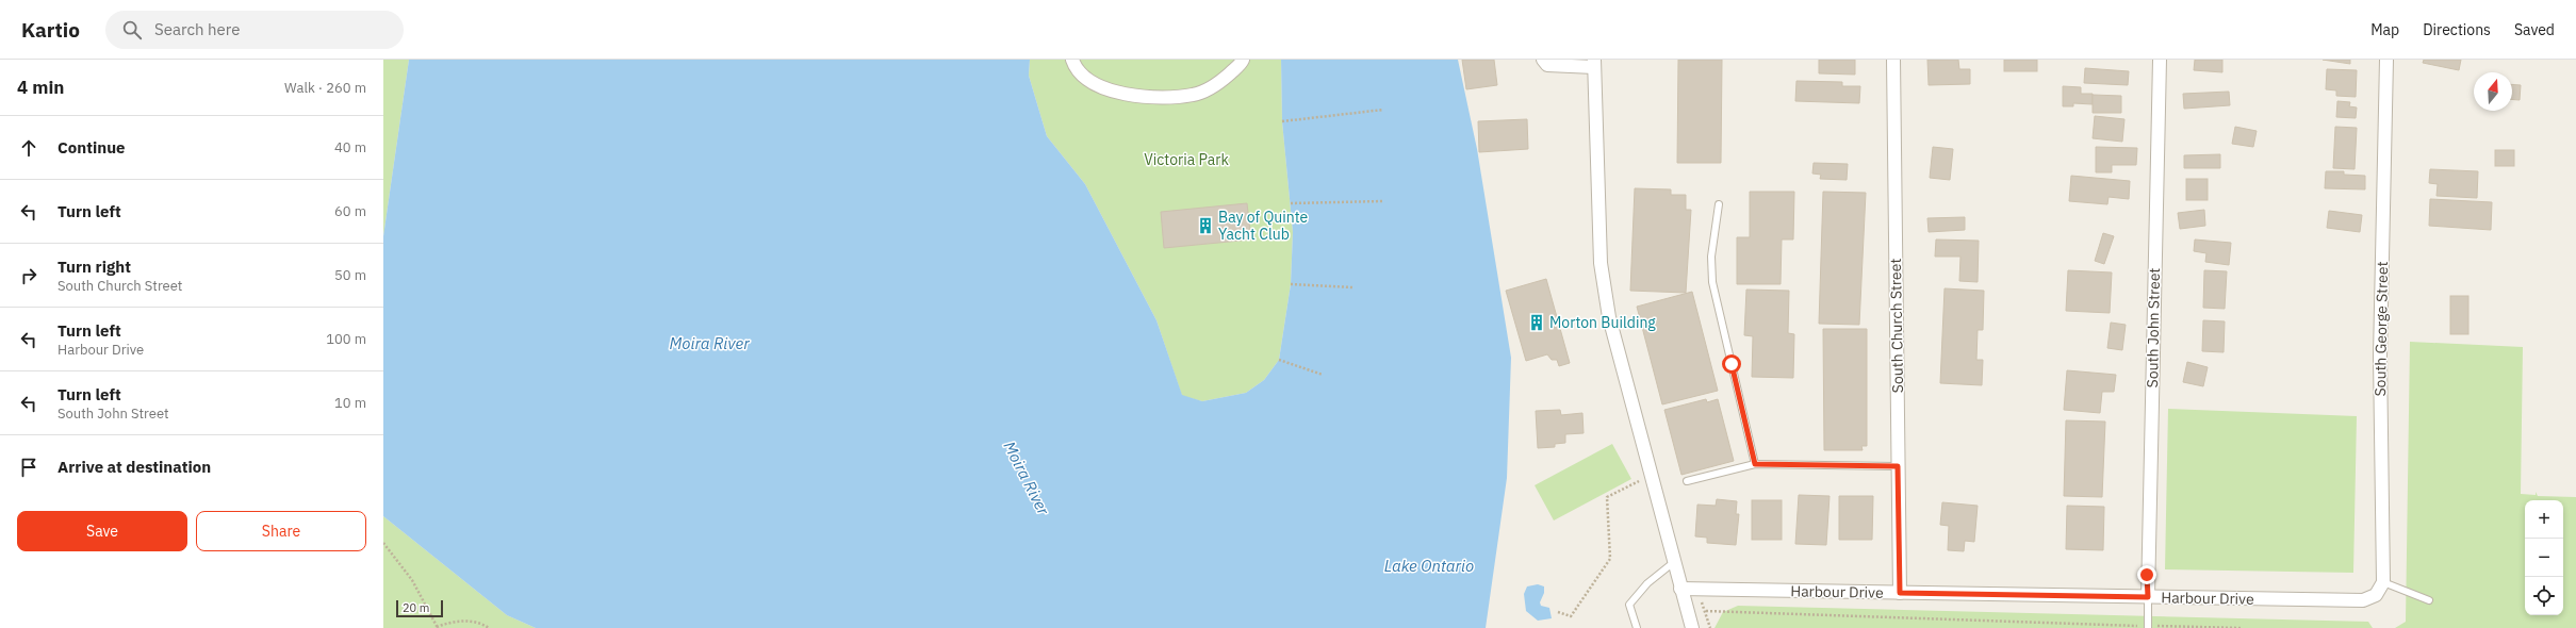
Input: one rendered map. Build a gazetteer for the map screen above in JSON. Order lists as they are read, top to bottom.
{
  "streets": {
    "street": [
      "South Church Street",
      "South John Street",
      "South George Street",
      "Harbour Drive"
    ]
  },
  "crossings": [
    ["South Church Street", "Harbour Drive"],
    ["South John Street", "Harbour Drive"],
    ["South George Street", "Harbour Drive"]
  ],
  "water": ["Moira River", "Lake Ontario"],
  "parks": ["Victoria Park"],
  "places": {
    "building": ["Bay of Quinte Yacht Club", "Morton Building"]
  },
  "scale_bar": "20 m",
  "north": "top",
  "page": {
    "header": "Kartio",
    "search": "Search here",
    "nav": ["Map", "Directions", "Saved"],
    "heading": ["4 min", "Walk · 260 m"],
    "list": [
      ["Continue", "40 m"],
      ["Turn left", "60 m"],
      ["Turn right", "South Church Street", "50 m"],
      ["Turn left", "Harbour Drive", "100 m"],
      ["Turn left", "South John Street", "10 m"],
      "Arrive at destination"
    ],
    "buttons": ["Save", "Share"],
    "map_buttons": ["+", "−"],
    "scale": "20 m"
  }
}
